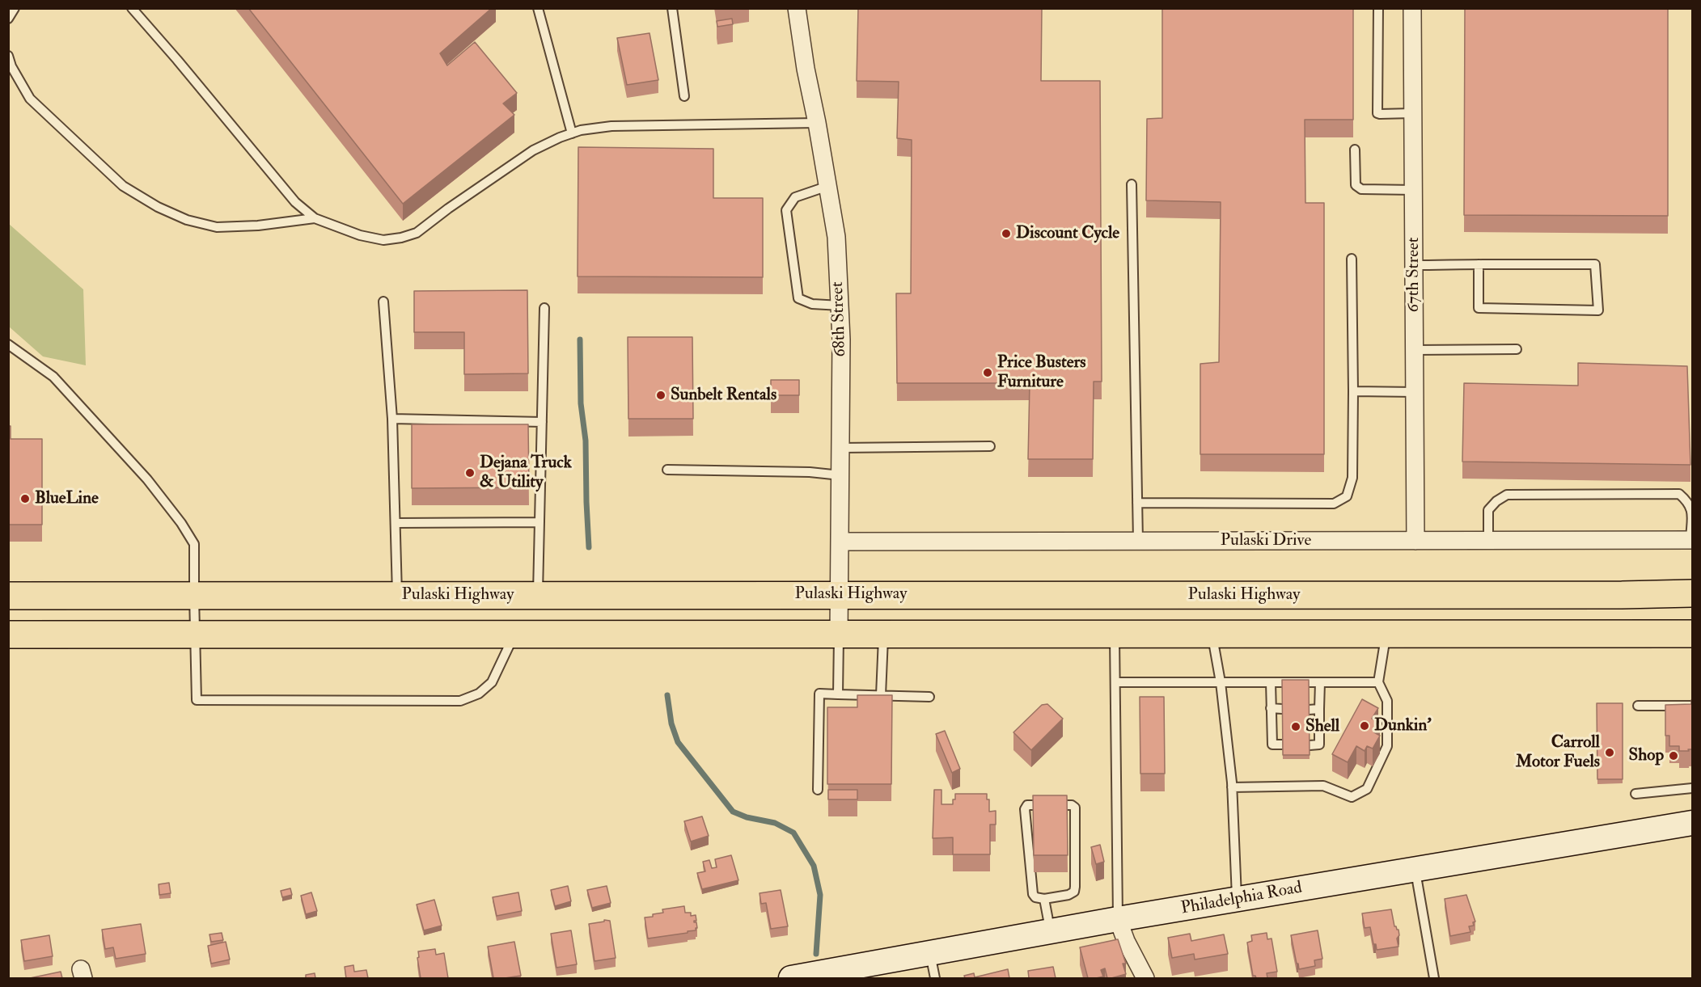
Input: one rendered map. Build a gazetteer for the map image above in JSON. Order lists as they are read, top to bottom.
{
  "streets": {
    "highway": ["Pulaski Highway"],
    "main road": ["Philadelphia Road"],
    "street": ["67th Street", "68th Street", "Pulaski Drive"]
  },
  "crossings": [
    ["67th Street", "Pulaski Drive"],
    ["68th Street", "Pulaski Drive"],
    ["68th Street", "Pulaski Highway"]
  ],
  "places": [
    "Discount Cycle",
    "Price Busters Furniture",
    "Sunbelt Rentals",
    "Dejana Truck & Utility",
    "BlueLine",
    "Dunkin'",
    "Shell",
    "Carroll Motor Fuels",
    "Shop"
  ]
}
